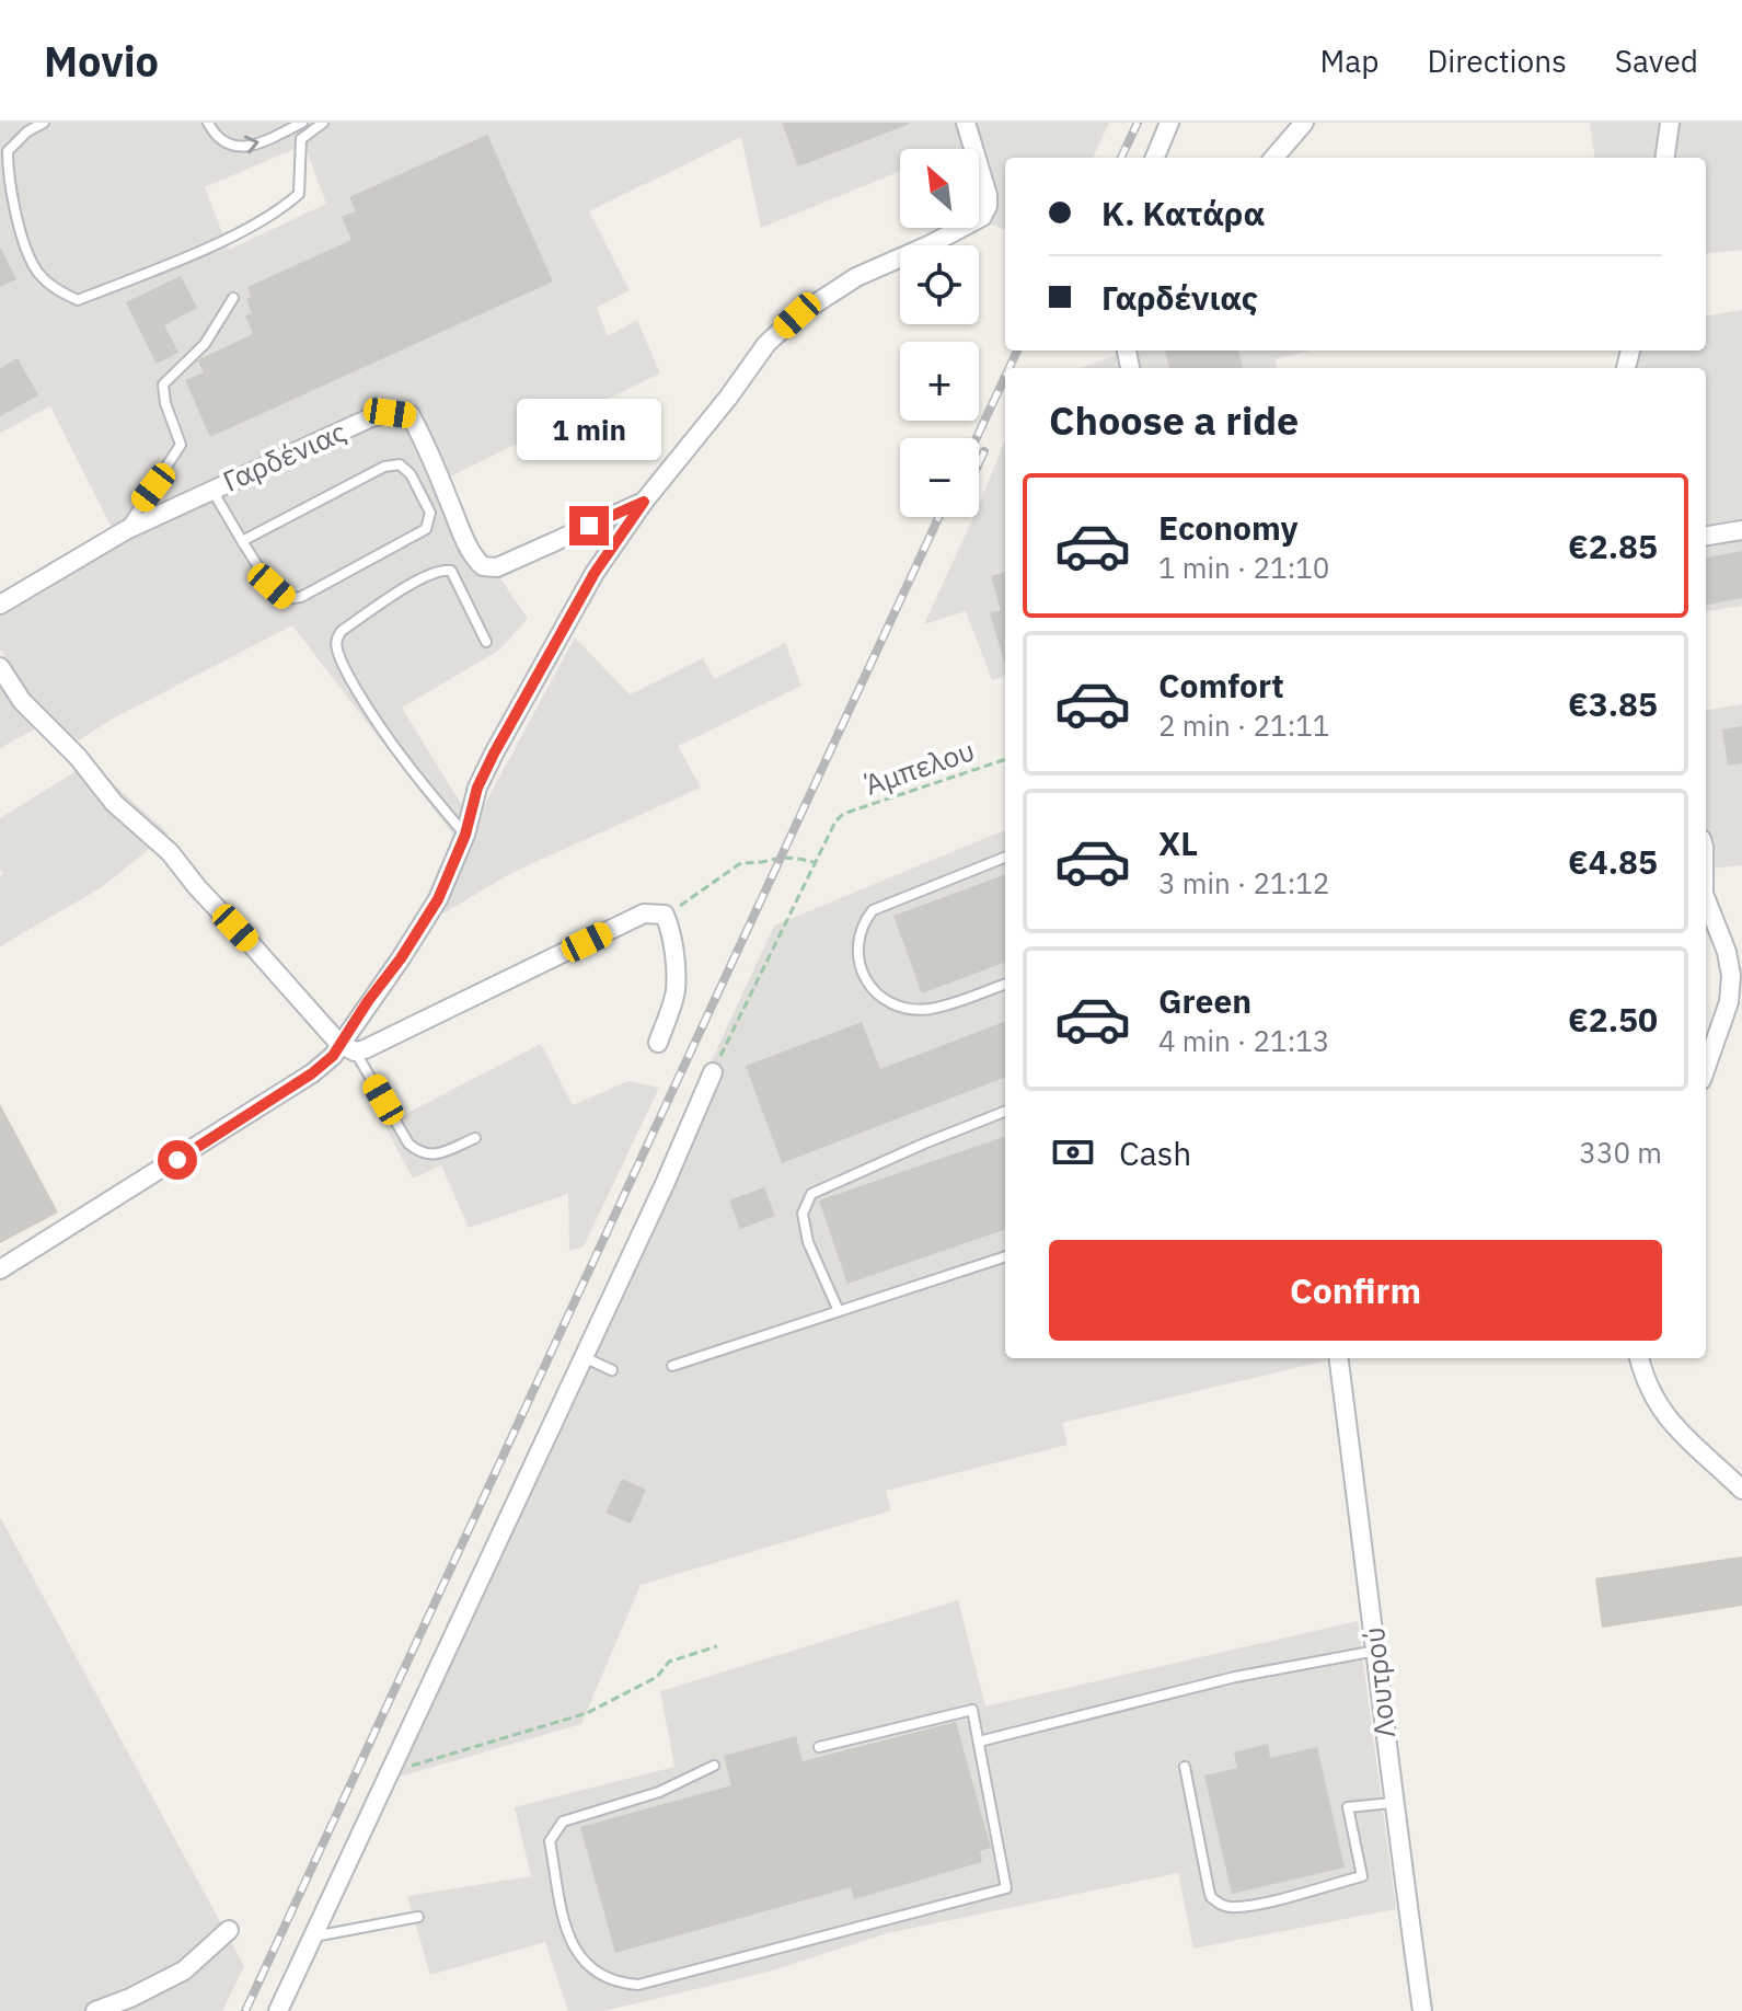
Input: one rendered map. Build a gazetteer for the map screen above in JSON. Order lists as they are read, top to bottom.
{
  "streets": {
    "street": ["Γαρδένιας", "Λουτρού"],
    "path": ["Άμπελου"]
  },
  "north": "top left",
  "page": {
    "header": "Movio",
    "nav": ["Map", "Directions", "Saved"],
    "map_buttons": ["+", "−"],
    "banner": ["Κ. Κατάρα", "Γαρδένιας"],
    "heading": "Choose a ride",
    "bubble": "1 min",
    "list": [
      {
        "name": "Economy",
        "note": "1 min · 21:10",
        "value": "€2.85"
      },
      {
        "name": "Comfort",
        "note": "2 min · 21:11",
        "value": "€3.85"
      },
      {
        "name": "XL",
        "note": "3 min · 21:12",
        "value": "€4.85"
      },
      {
        "name": "Green",
        "note": "4 min · 21:13",
        "value": "€2.50"
      }
    ],
    "pay": ["Cash", "330 m"],
    "buttons": "Confirm"
  }
}
